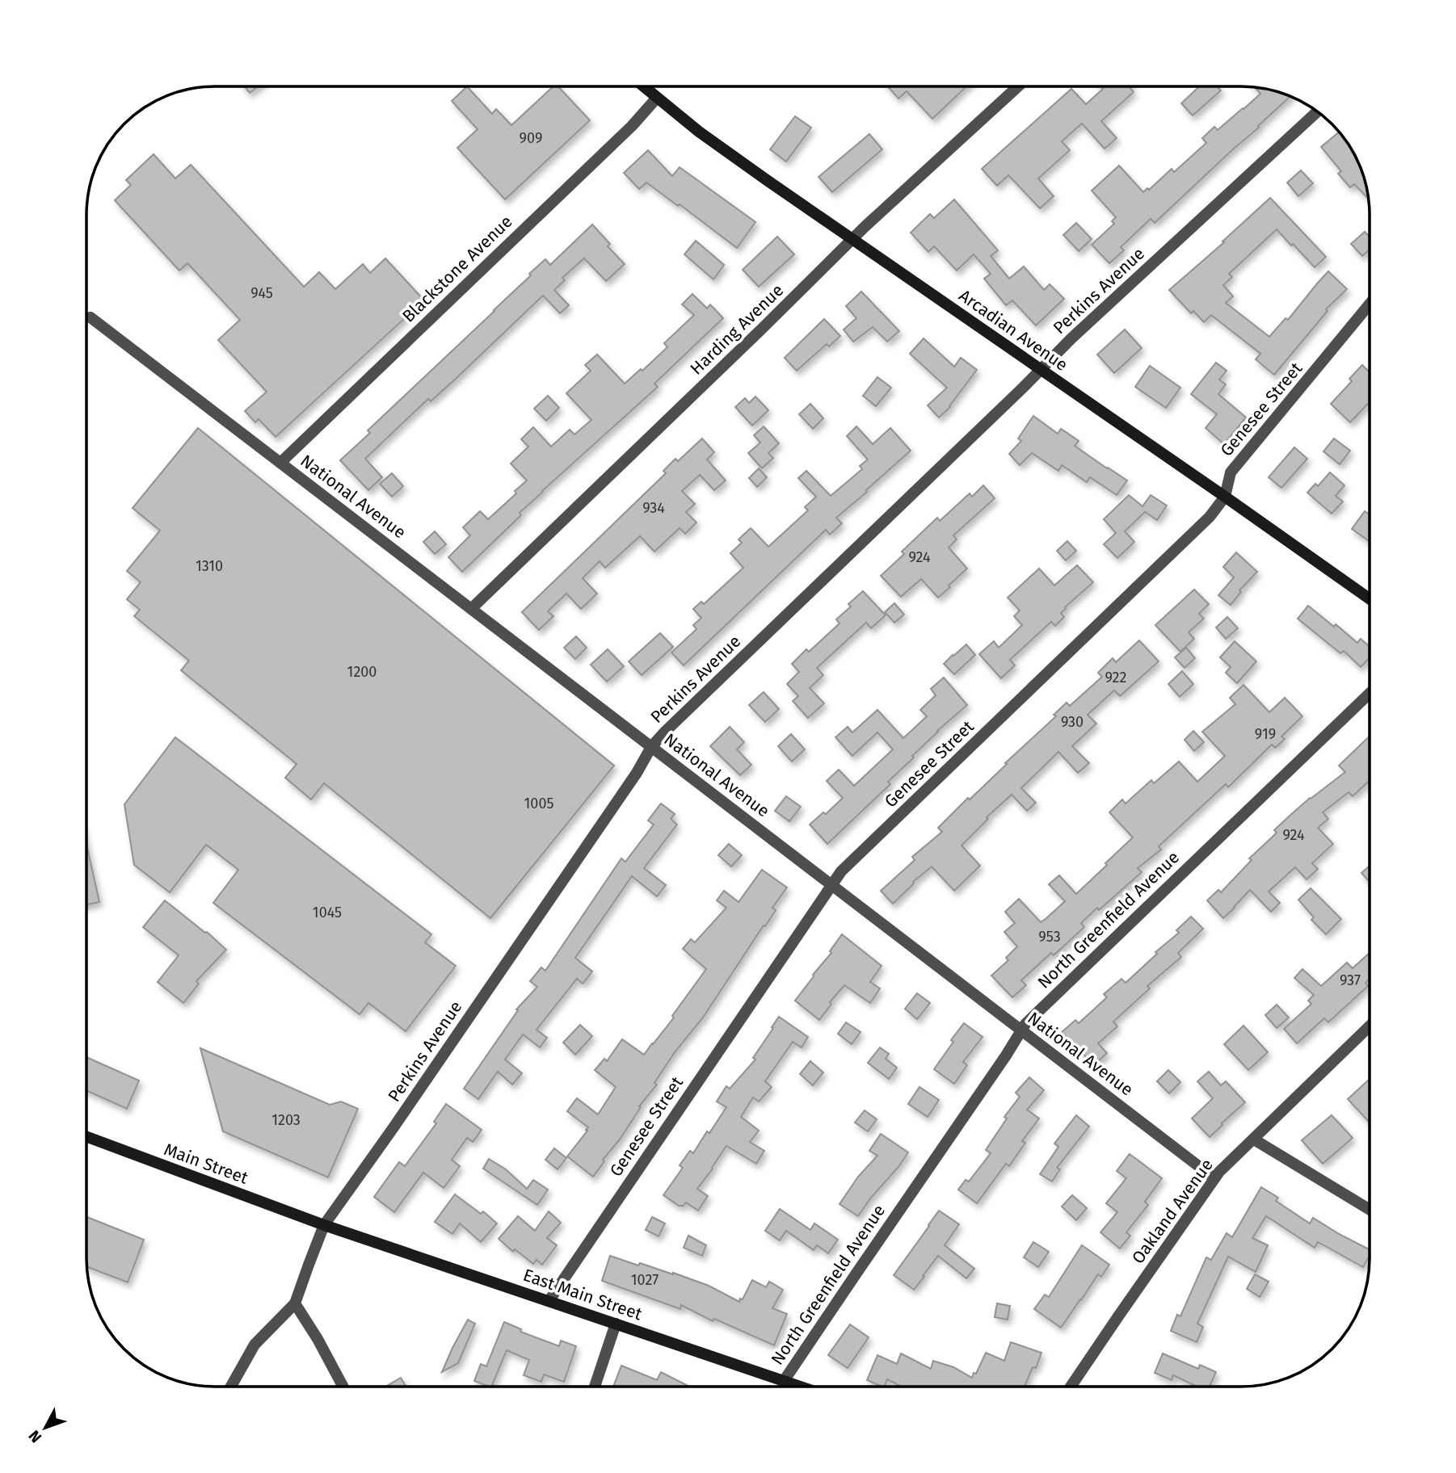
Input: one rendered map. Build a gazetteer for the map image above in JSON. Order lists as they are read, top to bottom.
{
  "streets": {
    "main road": ["Arcadian Avenue", "Main Street", "East Main Street"],
    "street": [
      "Blackstone Avenue",
      "Perkins Avenue",
      "Harding Avenue",
      "Genesee Street",
      "National Avenue",
      "North Greenfield Avenue",
      "Oakland Avenue"
    ]
  },
  "crossings": [
    ["Blackstone Avenue", "Arcadian Avenue"],
    ["Blackstone Avenue", "National Avenue"],
    ["Perkins Avenue", "Arcadian Avenue"],
    ["Perkins Avenue", "National Avenue"],
    ["Perkins Avenue", "Main Street"],
    ["Perkins Avenue", "East Main Street"],
    ["Harding Avenue", "Arcadian Avenue"],
    ["Harding Avenue", "National Avenue"],
    ["Arcadian Avenue", "Genesee Street"],
    ["Genesee Street", "National Avenue"],
    ["Genesee Street", "East Main Street"],
    ["National Avenue", "North Greenfield Avenue"],
    ["National Avenue", "Oakland Avenue"],
    ["North Greenfield Avenue", "East Main Street"],
    ["Main Street", "East Main Street"]
  ],
  "house_numbers": [
    "909",
    "945",
    "934",
    "924",
    "1310",
    "1200",
    "922",
    "930",
    "919",
    "1005",
    "924",
    "1045",
    "953",
    "937",
    "1203",
    "1027"
  ],
  "north": "bottom left"
}
